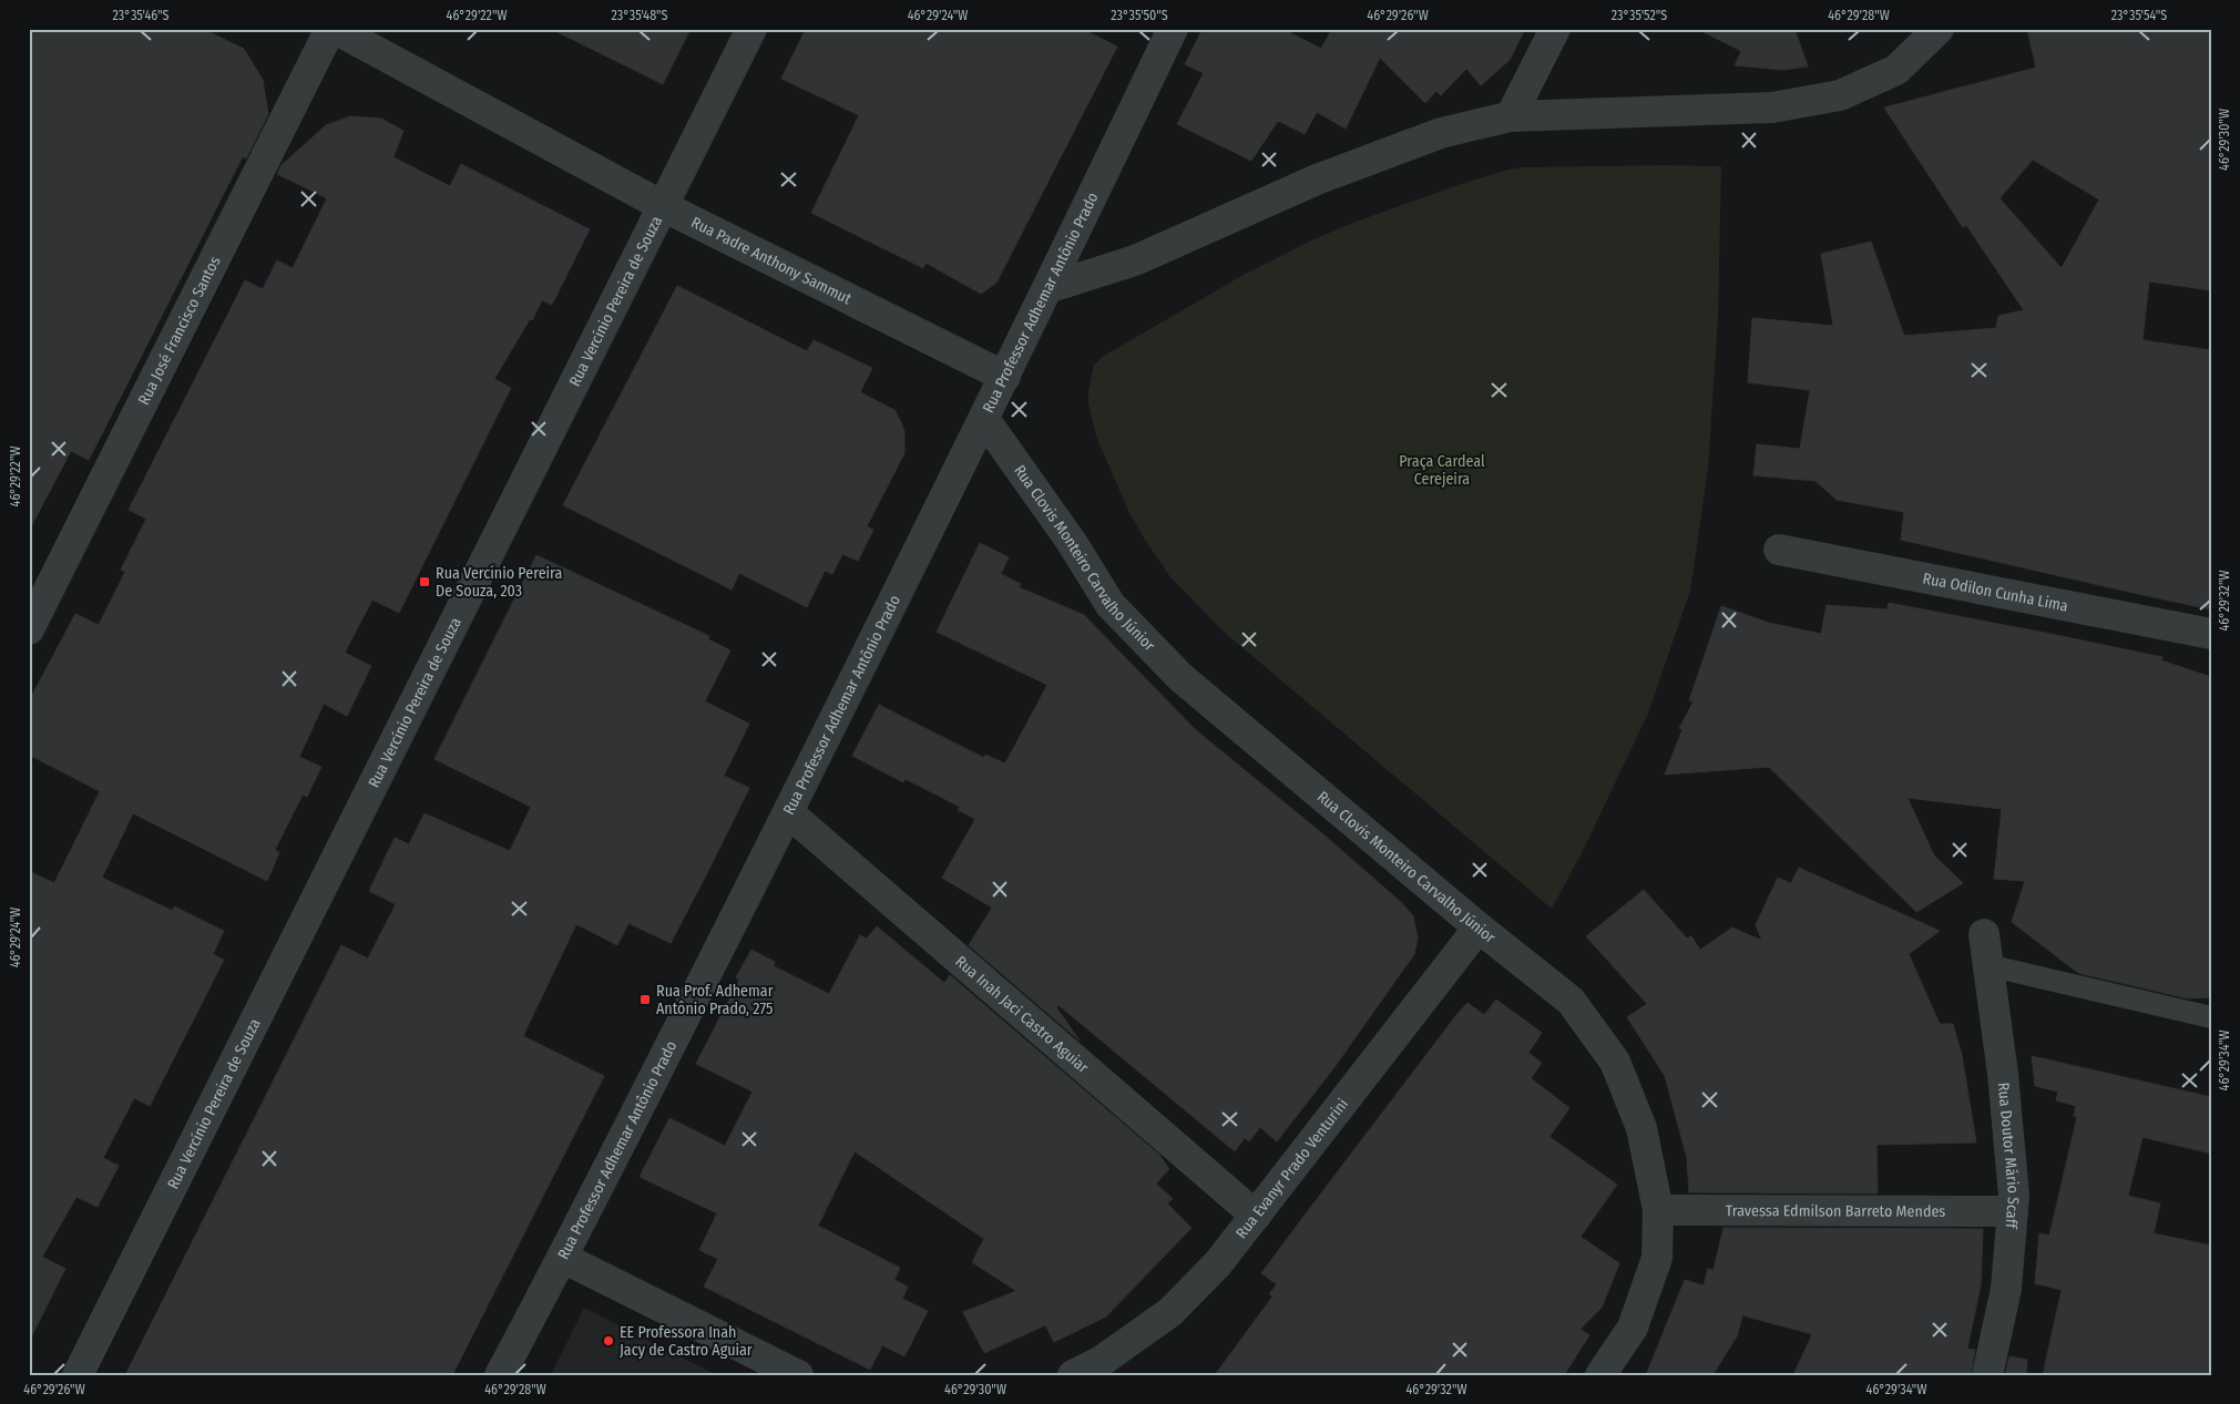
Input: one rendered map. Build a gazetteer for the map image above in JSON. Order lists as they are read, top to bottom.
{
  "streets": {
    "street": [
      "Rua Padre Anthony Sammut",
      "Rua Vercínio Pereira de Souza",
      "Rua Professor Adhemar Antônio Prado",
      "Rua José Francisco Santos",
      "Rua Clovis Monteiro Carvalho Júnior",
      "Rua Odilon Cunha Lima",
      "Rua Inah Jaci Castro Aguiar",
      "Rua Doutor Mário Scaff",
      "Rua Evanyr Prado Venturini",
      "Travessa Edmilson Barreto Mendes"
    ]
  },
  "crossings": [
    ["Rua Padre Anthony Sammut", "Rua Vercínio Pereira de Souza"],
    ["Rua Padre Anthony Sammut", "Rua Professor Adhemar Antônio Prado"],
    ["Rua Professor Adhemar Antônio Prado", "Rua Clovis Monteiro Carvalho Júnior"],
    ["Rua Professor Adhemar Antônio Prado", "Rua Inah Jaci Castro Aguiar"],
    ["Rua Clovis Monteiro Carvalho Júnior", "Rua Evanyr Prado Venturini"],
    ["Rua Clovis Monteiro Carvalho Júnior", "Travessa Edmilson Barreto Mendes"],
    ["Rua Inah Jaci Castro Aguiar", "Rua Evanyr Prado Venturini"],
    ["Rua Doutor Mário Scaff", "Travessa Edmilson Barreto Mendes"]
  ],
  "parks": ["Praça Cardeal Cerejeira"],
  "places": {
    "transit": ["Rua Vercínio Pereira De Souza, 203", "Rua Prof. Adhemar Antônio Prado, 275"],
    "other": ["EE Professora Inah Jacy de Castro Aguiar"]
  },
  "coordinates": [
    "23°35'46\"S",
    "46°29'22\"W",
    "23°35'48\"S",
    "46°29'24\"W",
    "23°35'50\"S",
    "46°29'26\"W",
    "23°35'52\"S",
    "46°29'28\"W",
    "23°35'54\"S",
    "46°29'30\"W",
    "46°29'32\"W",
    "46°29'34\"W"
  ]
}
